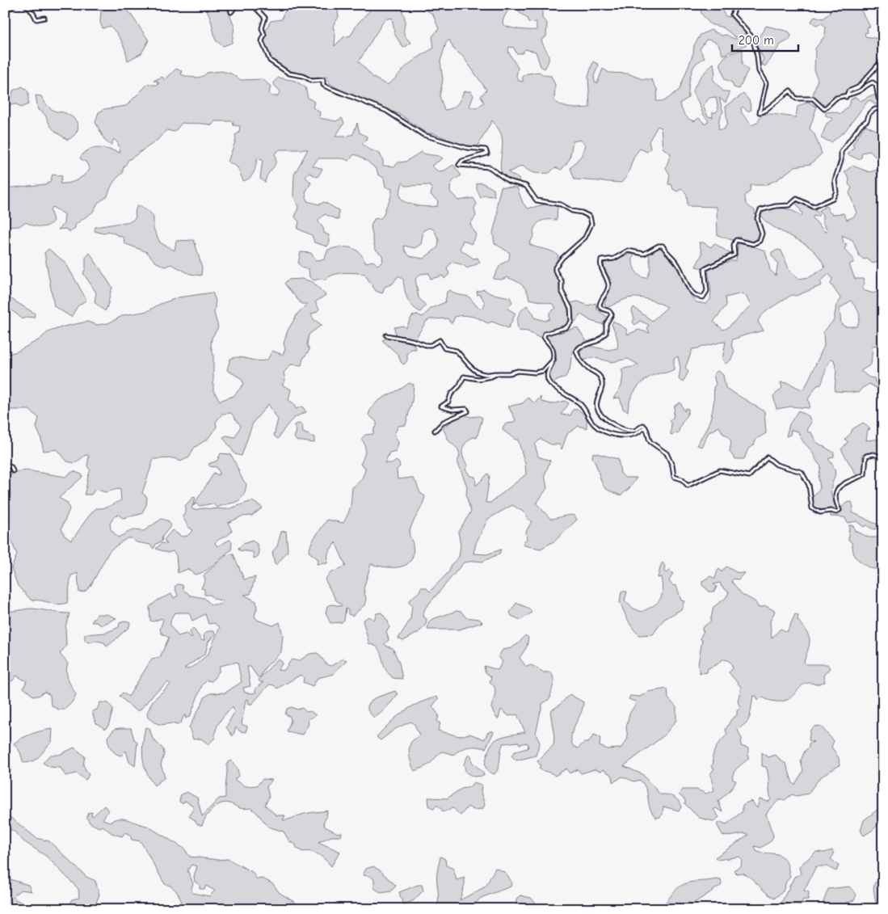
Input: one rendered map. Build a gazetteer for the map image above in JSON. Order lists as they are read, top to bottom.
{
  "scale_bar": "200 m"
}
